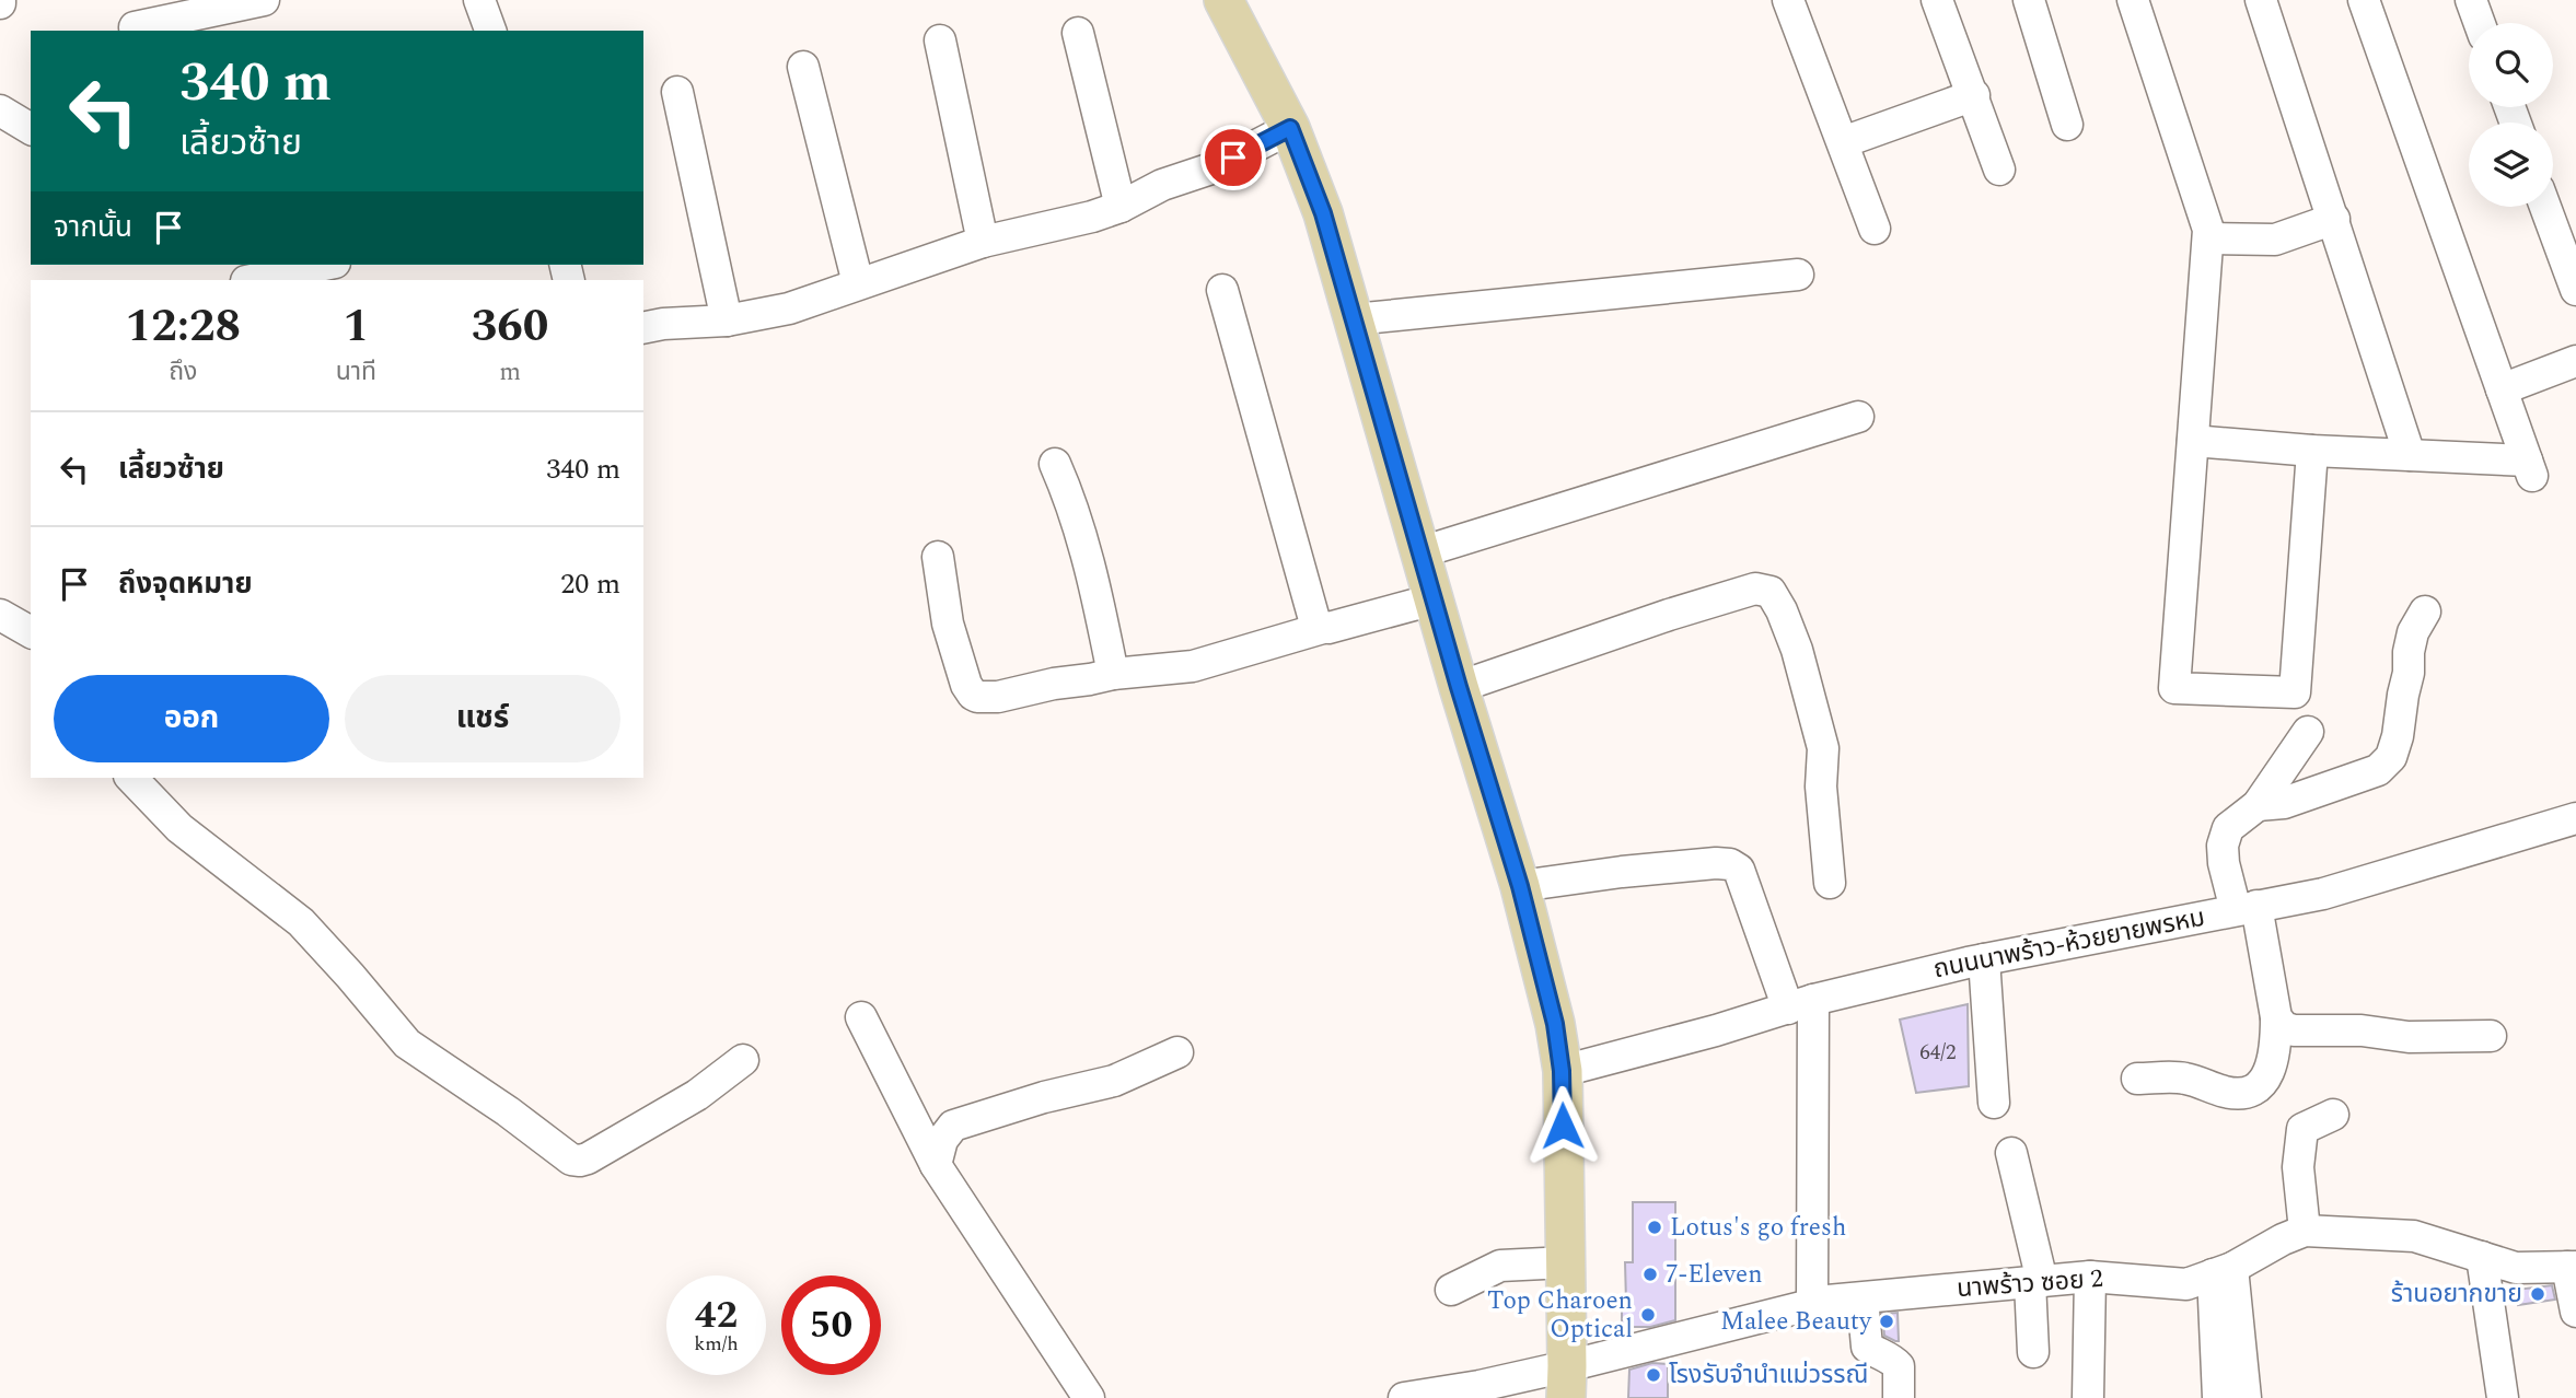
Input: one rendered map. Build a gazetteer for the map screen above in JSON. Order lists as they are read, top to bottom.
{
  "streets": {
    "street": ["ถนนนาพร้าว-ห้วยยายพรหม", "นาพร้าว ซอย 2"]
  },
  "places": [
    "Lotus's go fresh",
    "7-Eleven",
    "ร้านอยากขาย",
    "Top Charoen Optical",
    "Malee Beauty",
    "โรงรับจำนำแม่วรรณี"
  ],
  "house_numbers": ["64/2"],
  "page": {
    "turn": ["340 m", "เลี้ยวซ้าย"],
    "then": "จากนั้น",
    "eta": [
      "12:28",
      "ถึง",
      "1",
      "นาที",
      "360",
      "m"
    ],
    "list": [
      {
        "name": "เลี้ยวซ้าย",
        "value": "340 m"
      },
      {
        "name": "ถึงจุดหมาย",
        "value": "20 m"
      }
    ],
    "buttons": ["ออก", "แชร์"],
    "speed": "42 km/h",
    "limit": "50"
  }
}
